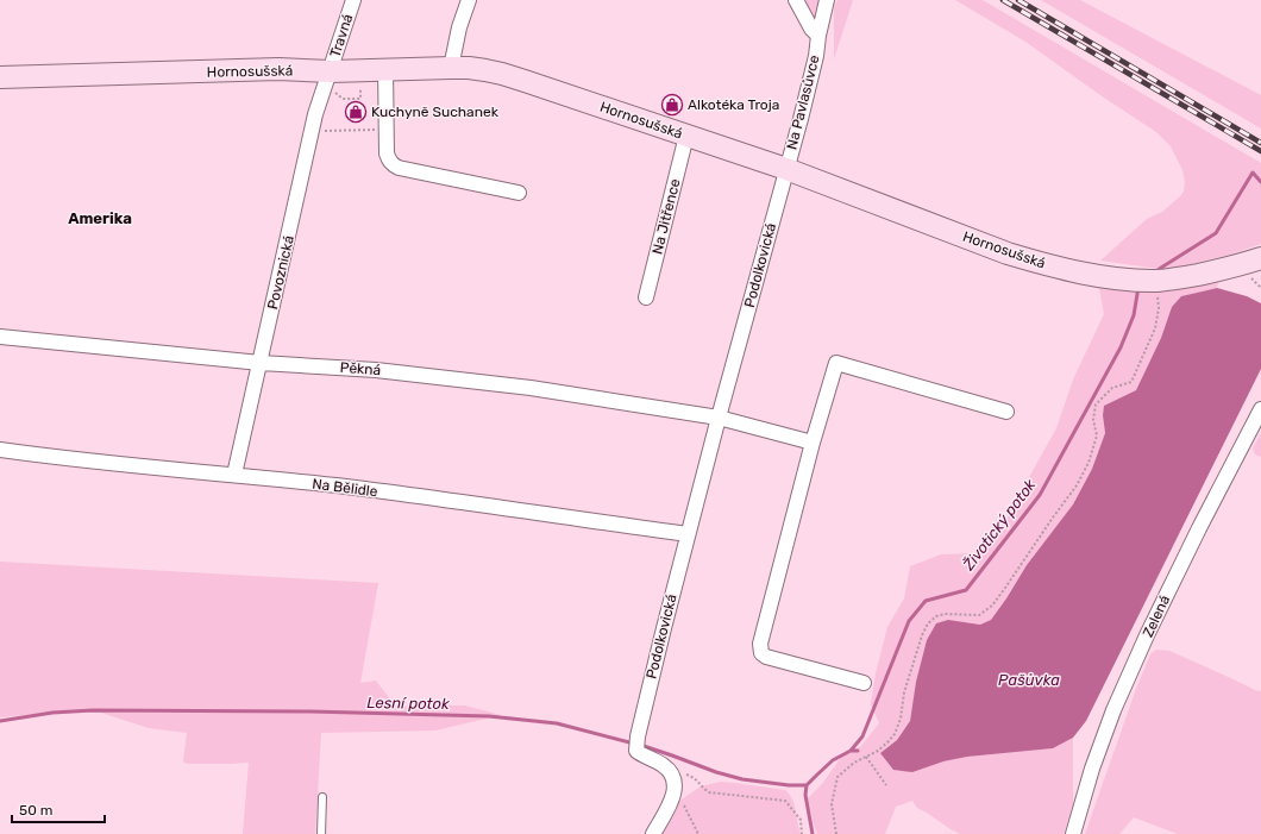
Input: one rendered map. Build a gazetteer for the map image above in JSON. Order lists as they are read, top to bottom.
{
  "streets": {
    "street": [
      "Travná",
      "Hornosušská",
      "Na Pavlasůvce",
      "Na Jitřence",
      "Podolkovická",
      "Povoznická",
      "Pěkná",
      "Na Bělidle",
      "Zelená"
    ]
  },
  "crossings": [
    ["Travná", "Hornosušská"],
    ["Travná", "Povoznická"],
    ["Hornosušská", "Na Pavlasůvce"],
    ["Hornosušská", "Na Jitřence"],
    ["Hornosušská", "Podolkovická"],
    ["Hornosušská", "Povoznická"],
    ["Na Pavlasůvce", "Podolkovická"],
    ["Podolkovická", "Pěkná"],
    ["Podolkovická", "Na Bělidle"],
    ["Povoznická", "Pěkná"],
    ["Povoznická", "Na Bělidle"]
  ],
  "districts": ["Amerika"],
  "water": ["Životický potok", "Pašůvka", "Lesní potok"],
  "places": {
    "shop": ["Alkotéka Troja", "Kuchyně Suchanek"]
  },
  "scale_bar": "50 m"
}
